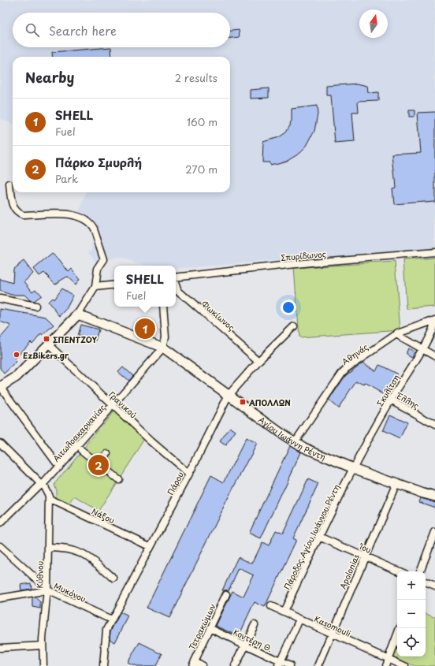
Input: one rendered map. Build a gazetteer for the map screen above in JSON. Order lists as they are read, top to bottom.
{
  "streets": {
    "street": [
      "Σπυρίδωνος",
      "Φωκίωνος",
      "Αθηνάς",
      "Σκυλίτση",
      "Έλλης",
      "Γρανικού",
      "Αιτωλοακαρνανίας",
      "Αγίου Ιωάννη Ρέντη",
      "Πάρου",
      "Νάξου",
      "Πάροδος Αγίου Ιωάννου Ρέντη",
      "Ίου",
      "Apolonias",
      "Κύθνου",
      "Μυκόνου",
      "Kasomouli",
      "Τετρακώμων",
      "Κοντέρη Θ."
    ]
  },
  "crossings": [
    ["Φωκίωνος", "Πάρου"],
    ["Αθηνάς", "Σκυλίτση"],
    ["Αθηνάς", "Αγίου Ιωάννη Ρέντη"],
    ["Σκυλίτση", "Έλλης"],
    ["Σκυλίτση", "Αγίου Ιωάννη Ρέντη"],
    ["Σκυλίτση", "Πάροδος Αγίου Ιωάννου Ρέντη"],
    ["Γρανικού", "Αιτωλοακαρνανίας"],
    ["Γρανικού", "Πάρου"],
    ["Αιτωλοακαρνανίας", "Αγίου Ιωάννη Ρέντη"],
    ["Αγίου Ιωάννη Ρέντη", "Πάρου"],
    ["Αγίου Ιωάννη Ρέντη", "Πάροδος Αγίου Ιωάννου Ρέντη"],
    ["Αγίου Ιωάννη Ρέντη", "Apolonias"],
    ["Πάρου", "Νάξου"],
    ["Πάρου", "Μυκόνου"],
    ["Νάξου", "Κύθνου"],
    ["Πάροδος Αγίου Ιωάννου Ρέντη", "Ίου"],
    ["Πάροδος Αγίου Ιωάννου Ρέντη", "Kasomouli"],
    ["Ίου", "Apolonias"],
    ["Apolonias", "Kasomouli"],
    ["Κύθνου", "Μυκόνου"],
    ["Τετρακώμων", "Κοντέρη Θ."]
  ],
  "places": {
    "transit": ["ΣΠΕΝΤΖΟΥ", "ΑΠΟΛΛΩΝ"],
    "other": ["EzBikers.gr"]
  },
  "north": "top",
  "page": {
    "search": "Search here",
    "heading": ["Nearby", "2 results"],
    "list": [
      {
        "mark": "1",
        "name": "SHELL",
        "note": "Fuel",
        "value": "160 m"
      },
      {
        "mark": "2",
        "name": "Πάρκο Σµυρλή",
        "note": "Park",
        "value": "270 m"
      }
    ],
    "popup": ["SHELL", "Fuel"],
    "pins": ["1", "2"],
    "map_buttons": ["+", "−"]
  }
}
